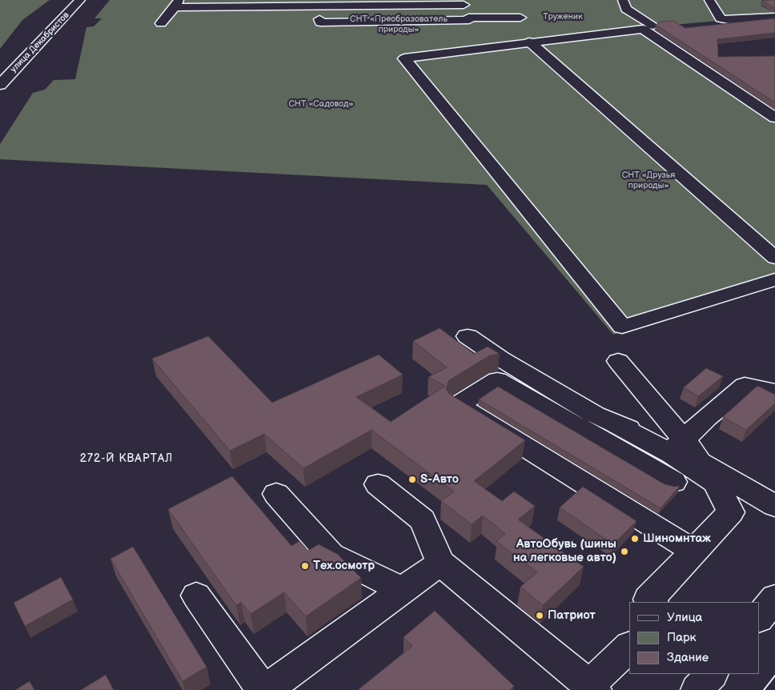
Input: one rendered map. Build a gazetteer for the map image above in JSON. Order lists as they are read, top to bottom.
{
  "streets": {
    "street": ["улица Декабристов"]
  },
  "districts": ["272-Й КВАРТАЛ"],
  "parks": [
    "Труженик",
    "СНТ «Преобразователь природы»",
    "СНТ «Садовод»",
    "СНТ «Друзья природы»"
  ],
  "places": [
    "S-Авто",
    "Шиномнтаж",
    "АвтоОбувь (шины на легковые авто)",
    "Тех.осмотр",
    "Патриот"
  ],
  "legend": ["Улица", "Парк", "Здание"]
}
